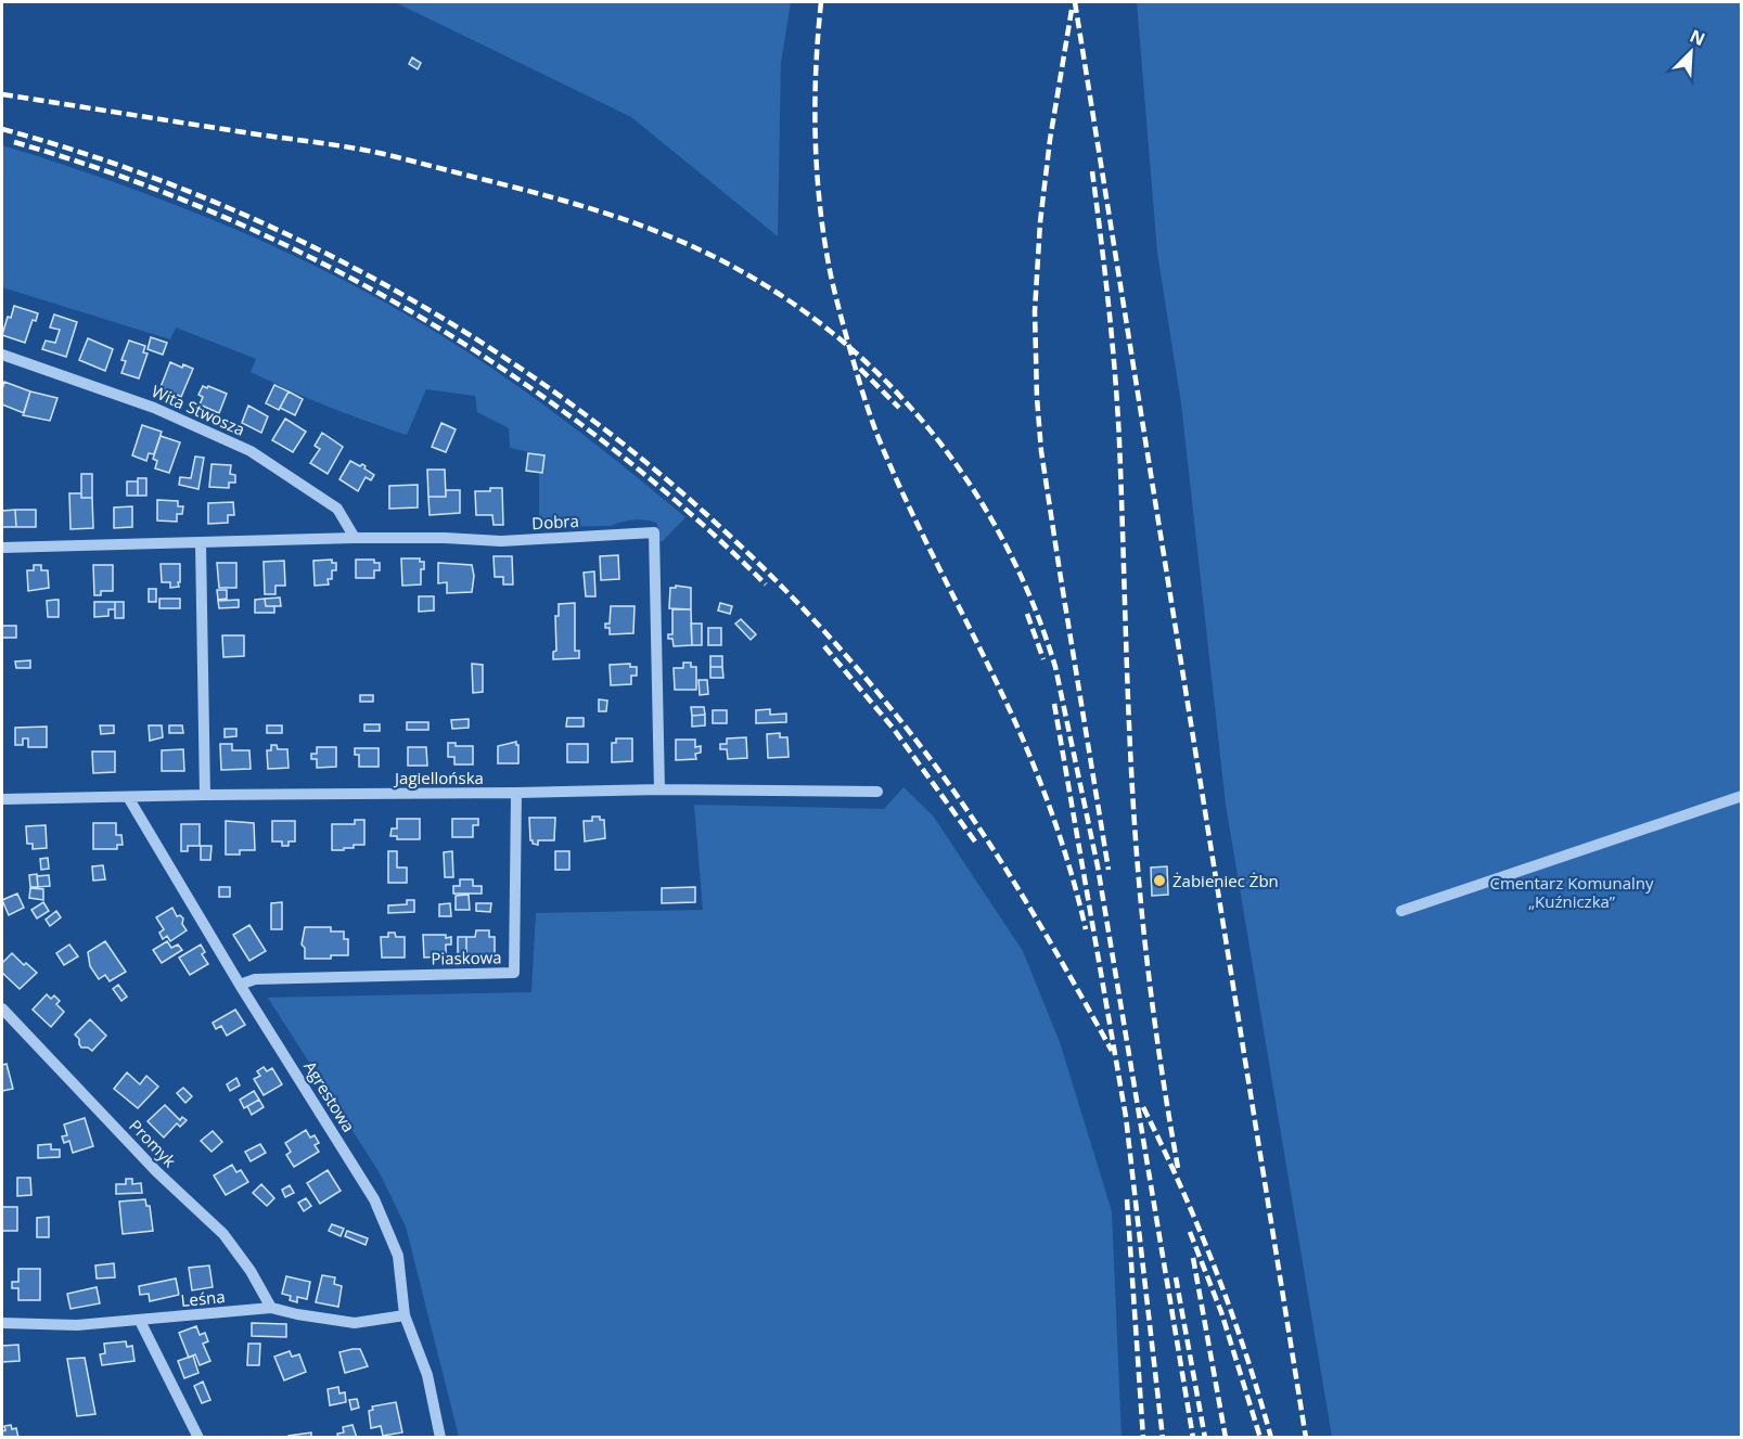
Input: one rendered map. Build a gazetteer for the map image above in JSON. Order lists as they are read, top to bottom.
{
  "streets": {
    "street": [
      "Wita Stwosza",
      "Dobra",
      "Jagiellońska",
      "Piaskowa",
      "Agrestowa",
      "Promyk",
      "Leśna"
    ]
  },
  "crossings": [
    ["Wita Stwosza", "Dobra"],
    ["Dobra", "Jagiellońska"],
    ["Jagiellońska", "Piaskowa"],
    ["Jagiellońska", "Agrestowa"],
    ["Piaskowa", "Agrestowa"],
    ["Agrestowa", "Leśna"],
    ["Promyk", "Leśna"]
  ],
  "parks": ["Cmentarz Komunalny „Kuźniczka”"],
  "places": ["Żabieniec Żbn"],
  "north": "top right"
}
